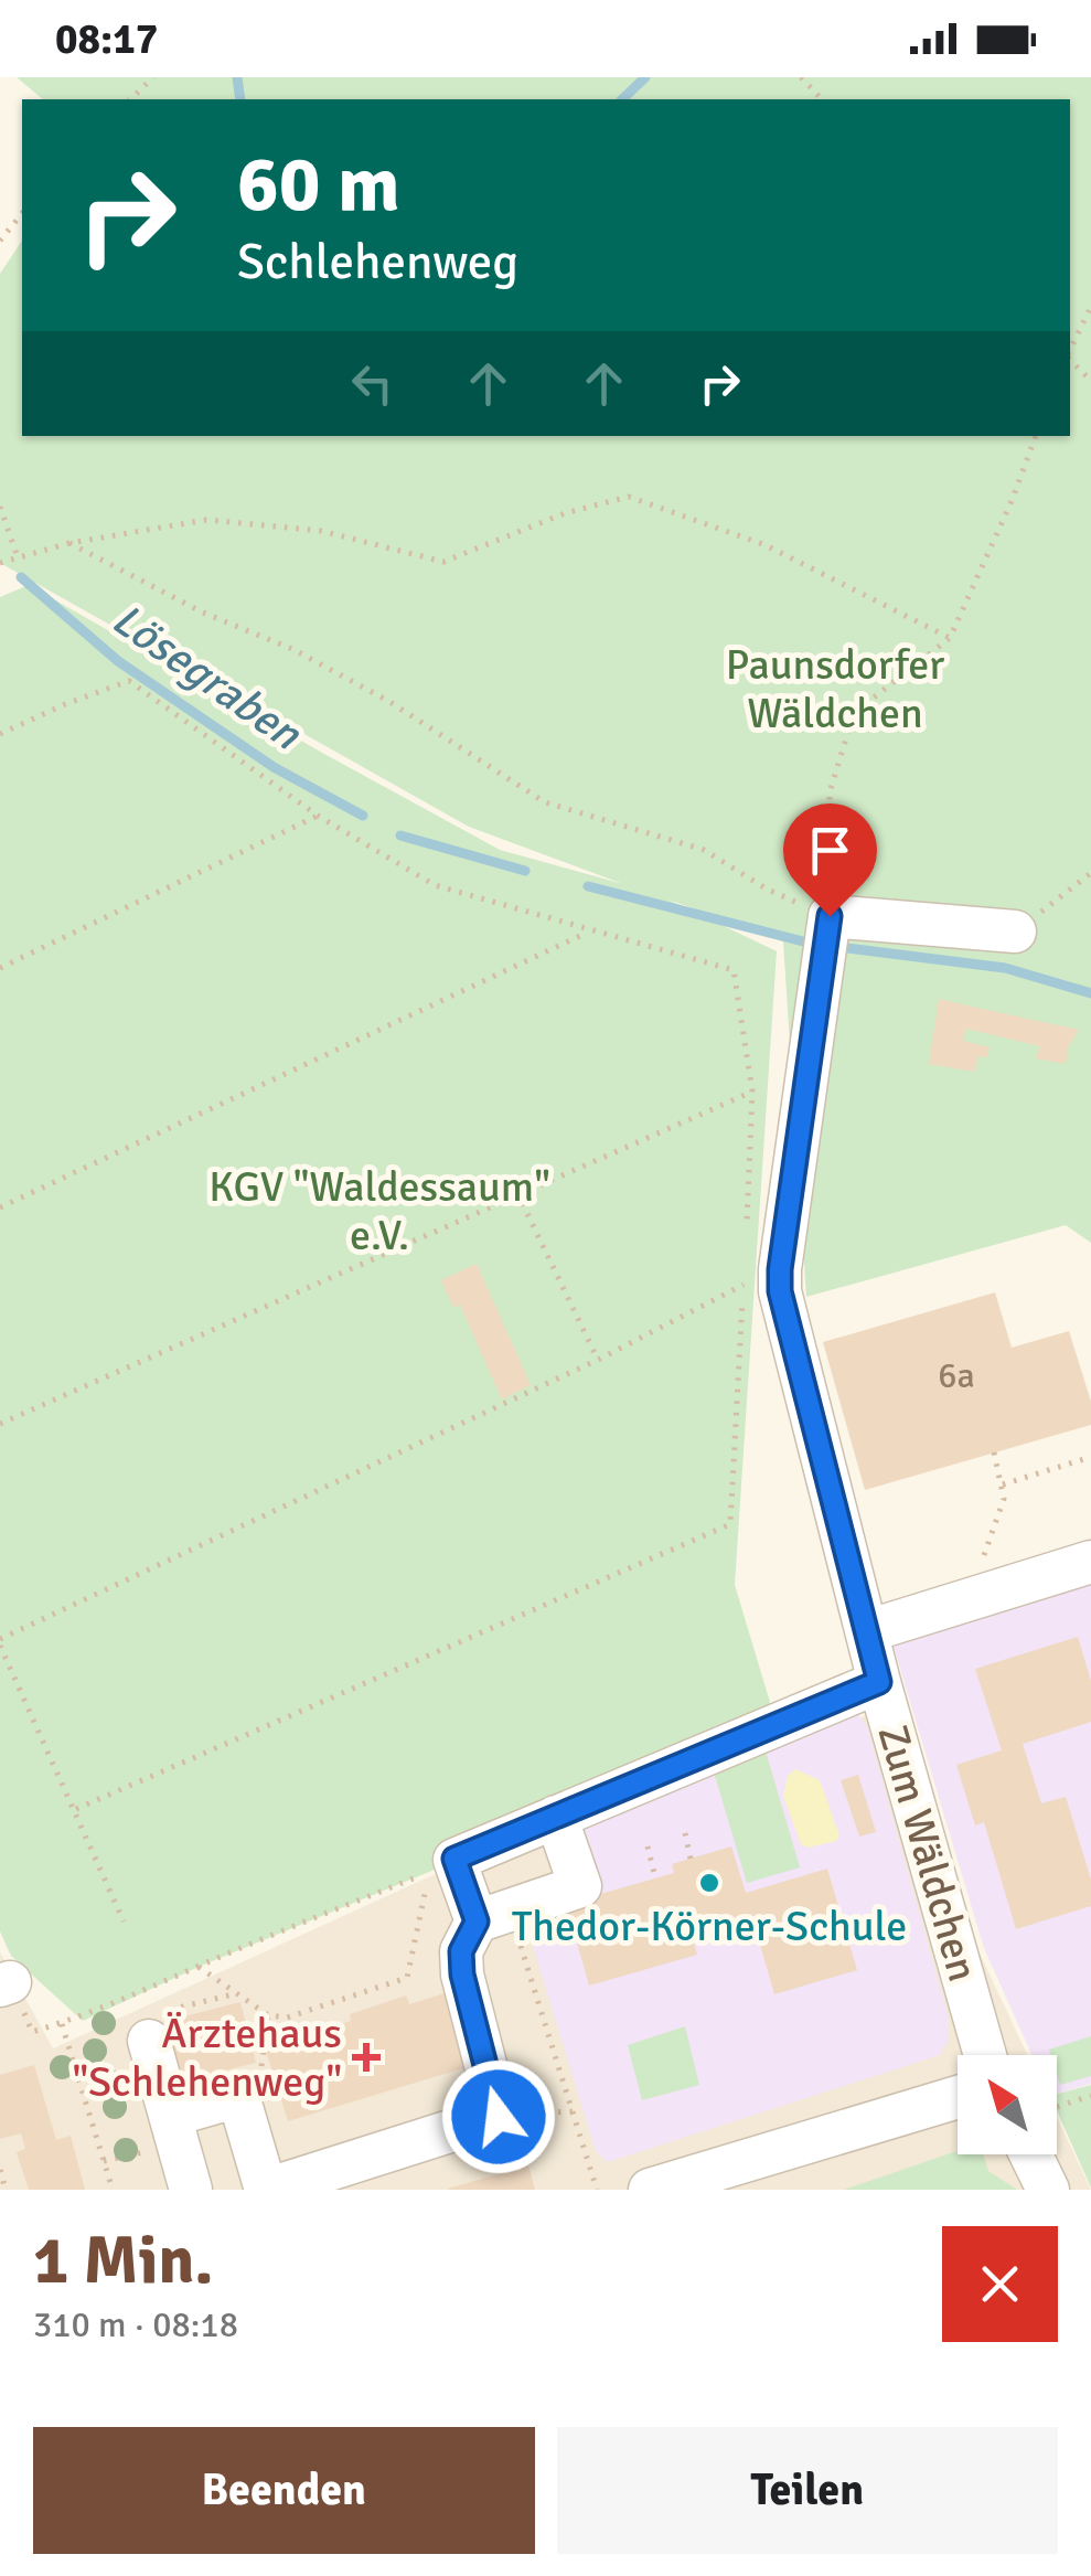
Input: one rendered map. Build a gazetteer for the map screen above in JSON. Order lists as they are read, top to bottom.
{
  "streets": {
    "street": ["Zum Wäldchen"]
  },
  "water": ["Lösegraben"],
  "parks": ["Paunsdorfer Wäldchen", "KGV \"Waldessaum\" e.V."],
  "places": {
    "other": ["Thedor-Körner-Schule"],
    "health": ["Ärztehaus \"Schlehenweg\""]
  },
  "house_numbers": ["6a"],
  "north": "top left",
  "page": {
    "status": "08:17",
    "turn": ["60 m", "Schlehenweg"],
    "heading": ["1 Min.", "310 m · 08:18"],
    "buttons": ["Beenden", "Teilen"]
  }
}
